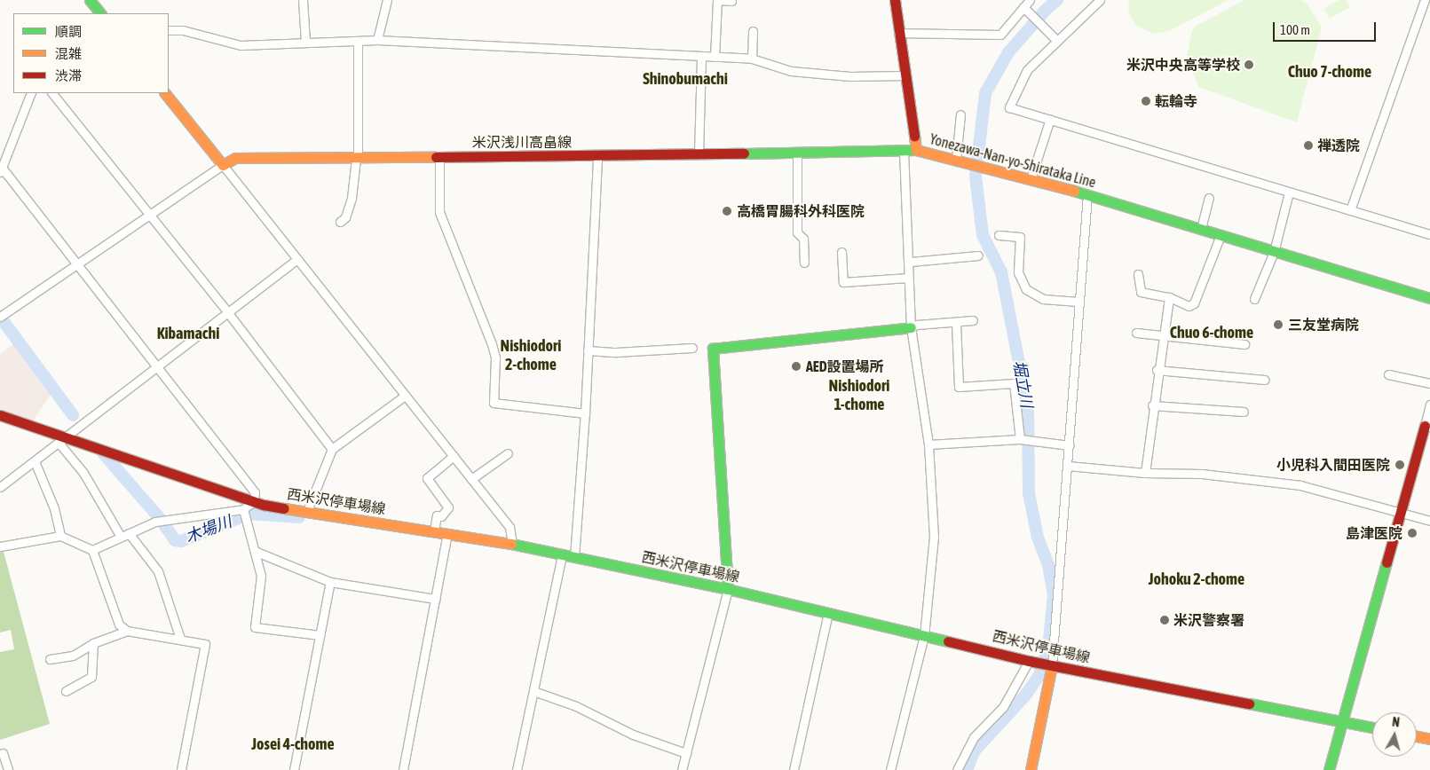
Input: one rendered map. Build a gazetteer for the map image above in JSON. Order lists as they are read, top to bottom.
{
  "streets": {
    "main road": ["米沢浅川高畠線", "Yonezawa-Nan-yo-Shirataka Line", "西米沢停車場線"]
  },
  "crossings": [
    ["米沢浅川高畠線", "Yonezawa-Nan-yo-Shirataka Line"]
  ],
  "districts": [
    "Chuo 7-chome",
    "Shinobumachi",
    "Chuo 6-chome",
    "Kibamachi",
    "Nishiodori 2-chome",
    "Nishiodori 1-chome",
    "Johoku 2-chome",
    "Josei 4-chome"
  ],
  "water": ["堀立川", "木場川"],
  "places": [
    "米沢中央高等学校",
    "転輪寺",
    "禅透院",
    "高橋胃腸科外科医院",
    "三友堂病院",
    "AED設置場所",
    "小児科入間田医院",
    "島津医院",
    "米沢警察署"
  ],
  "legend": ["順調", "混雑", "渋滞"],
  "scale_bar": "100 m",
  "north": "top"
}
